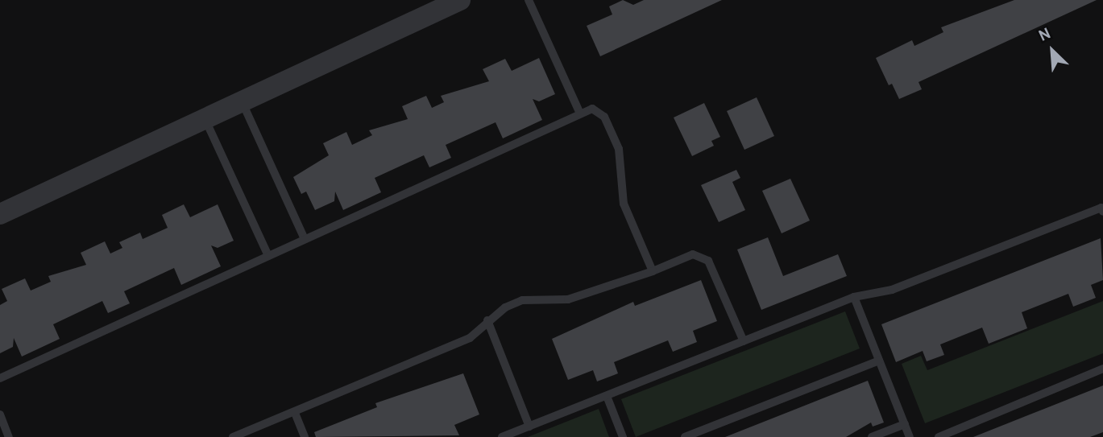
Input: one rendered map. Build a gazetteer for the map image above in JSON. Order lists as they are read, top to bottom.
{
  "north": "top left"
}
